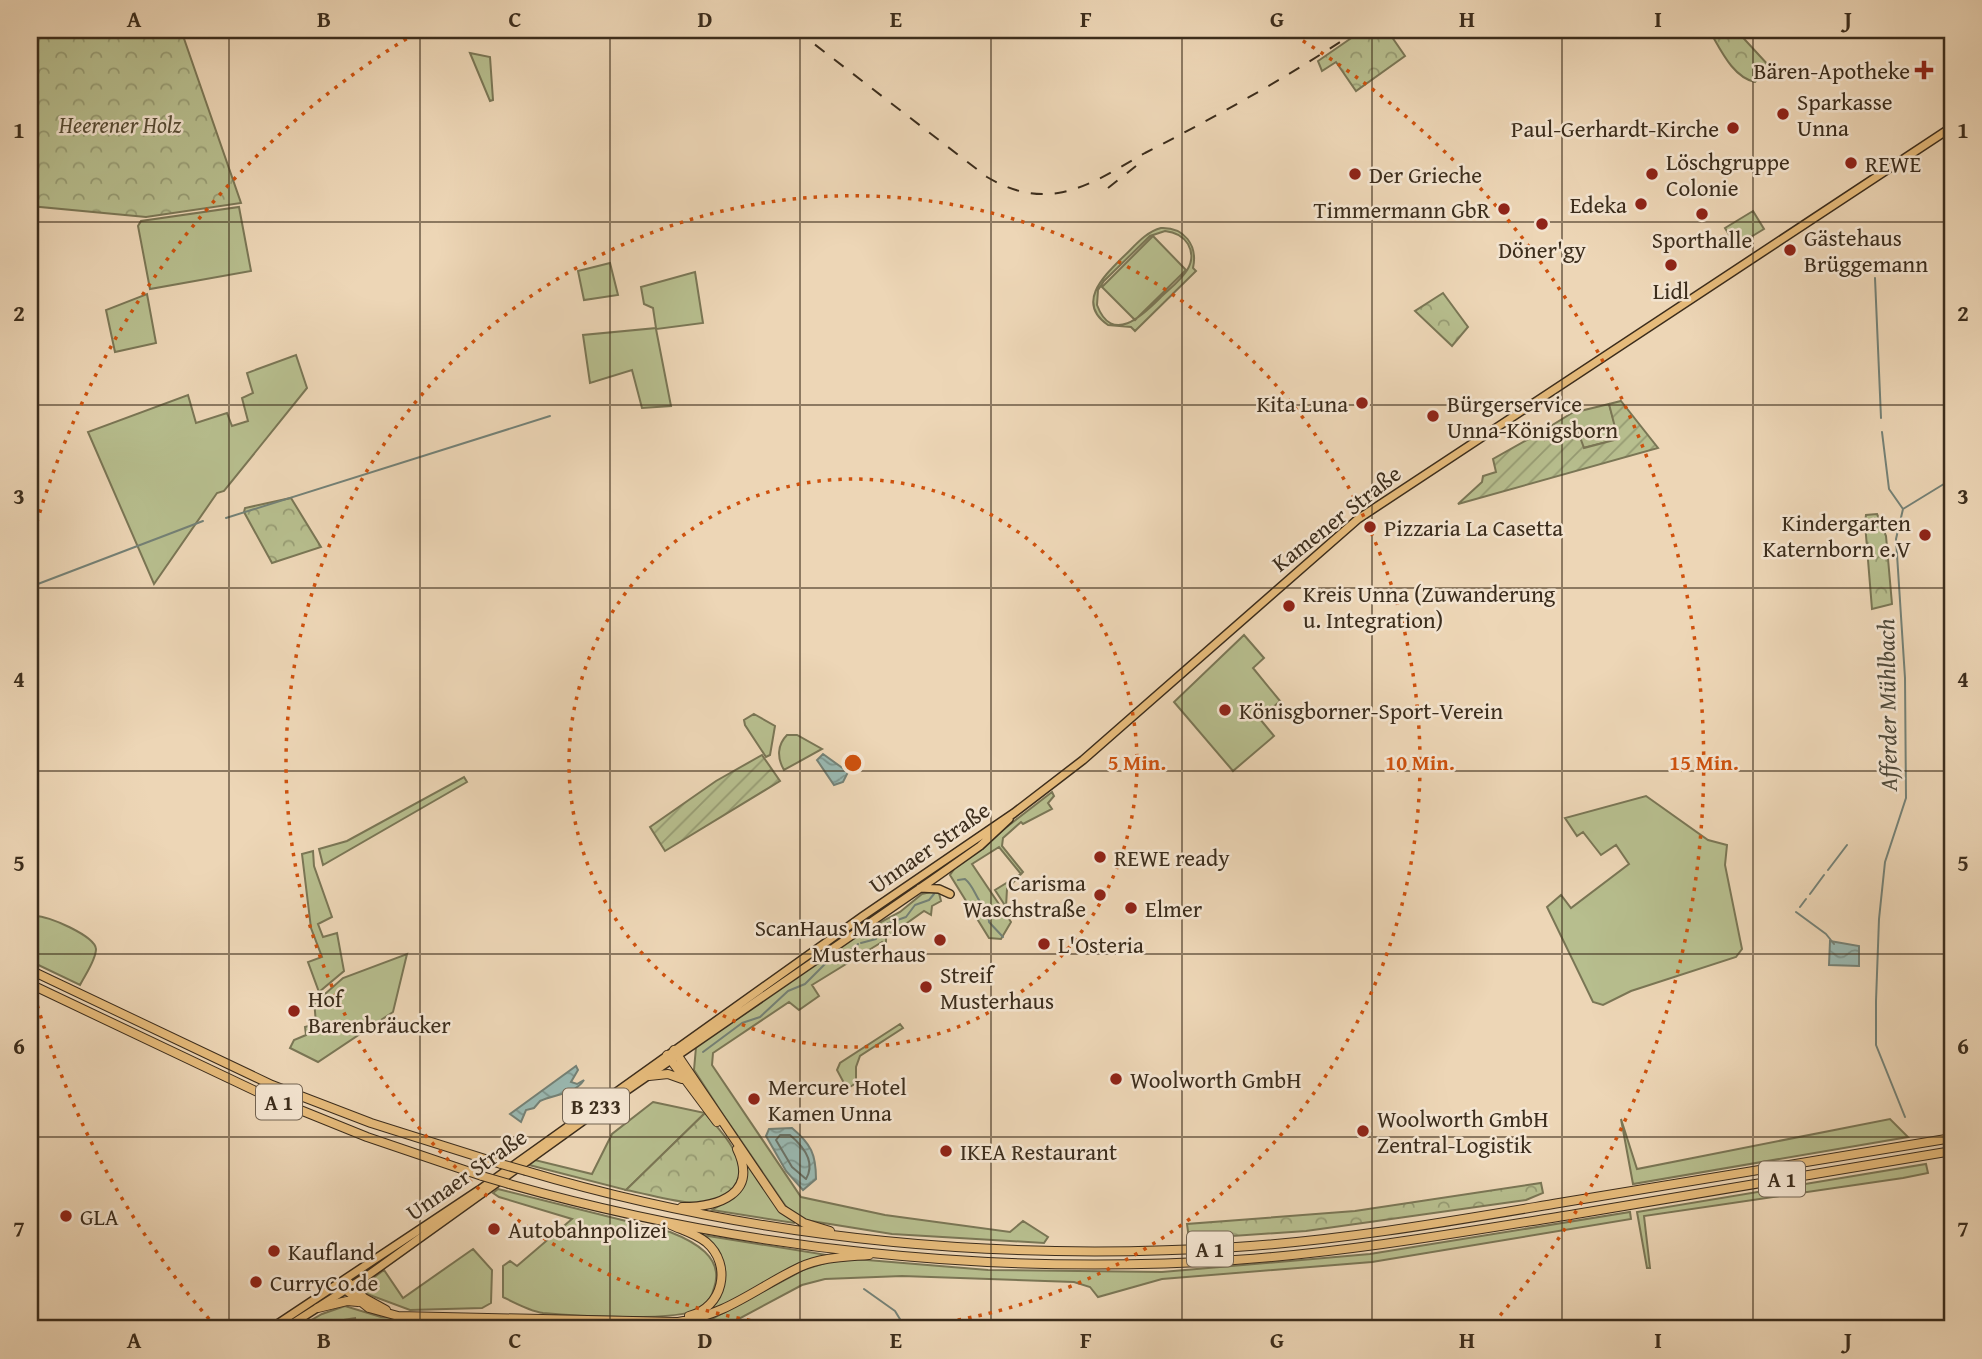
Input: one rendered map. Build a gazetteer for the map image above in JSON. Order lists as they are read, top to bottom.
{
  "streets": {
    "highway": ["A 1"],
    "main road": ["Kamener Straße", "Unnaer Straße", "B 233"]
  },
  "crossings": [
    ["Kamener Straße", "Unnaer Straße"]
  ],
  "water": ["Afferder Mühlbach"],
  "parks": ["Heerener Holz"],
  "places": {
    "health": ["Bären-Apotheke"],
    "other": [
      "Sparkasse Unna",
      "Paul-Gerhardt-Kirche",
      "REWE",
      "Der Grieche",
      "Löschgruppe Colonie",
      "Edeka",
      "Timmermann GbR",
      "Sporthalle",
      "Döner'gy",
      "Gästehaus Brüggemann",
      "Lidl",
      "Kita Luna",
      "Bürgerservice Unna-Königsborn",
      "Pizzaria La Casetta",
      "Kindergarten Katernborn e.V",
      "Kreis Unna (Zuwanderung u. Integration)",
      "Könisgborner-Sport-Verein",
      "REWE ready",
      "Carisma Waschstraße",
      "Elmer",
      "ScanHaus Marlow Musterhaus",
      "L'Osteria",
      "Streif Musterhaus",
      "Hof Barenbräucker",
      "Woolworth GmbH",
      "Mercure Hotel Kamen Unna",
      "Woolworth GmbH Zentral-Logistik",
      "IKEA Restaurant",
      "GLA",
      "Autobahnpolizei",
      "Kaufland",
      "CurryCo.de"
    ]
  },
  "grid": {
    "columns": [
      "A",
      "B",
      "C",
      "D",
      "E",
      "F",
      "G",
      "H",
      "I",
      "J"
    ],
    "rows": [
      "1",
      "2",
      "3",
      "4",
      "5",
      "6",
      "7"
    ]
  },
  "rings": ["5 Min.", "10 Min.", "15 Min."]
}
